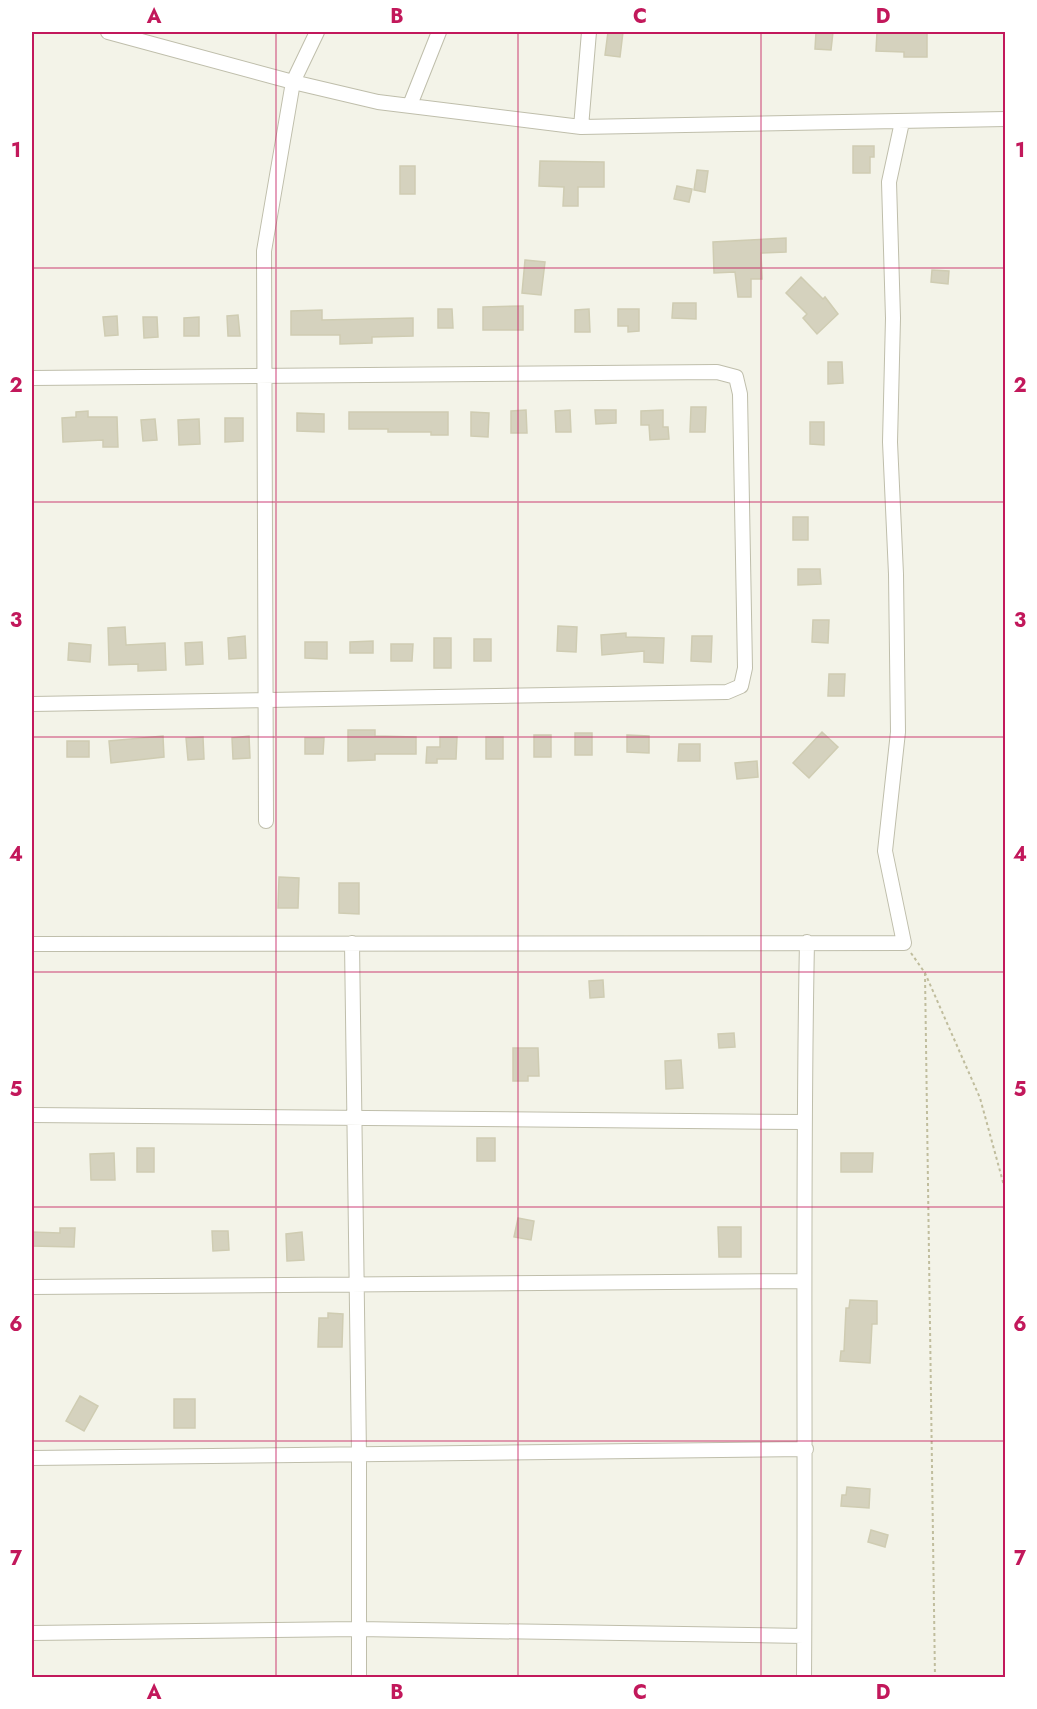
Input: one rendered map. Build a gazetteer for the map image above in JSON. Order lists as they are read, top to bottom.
{
  "grid": {
    "columns": [
      "A",
      "B",
      "C",
      "D"
    ],
    "rows": [
      "1",
      "2",
      "3",
      "4",
      "5",
      "6",
      "7"
    ]
  }
}
